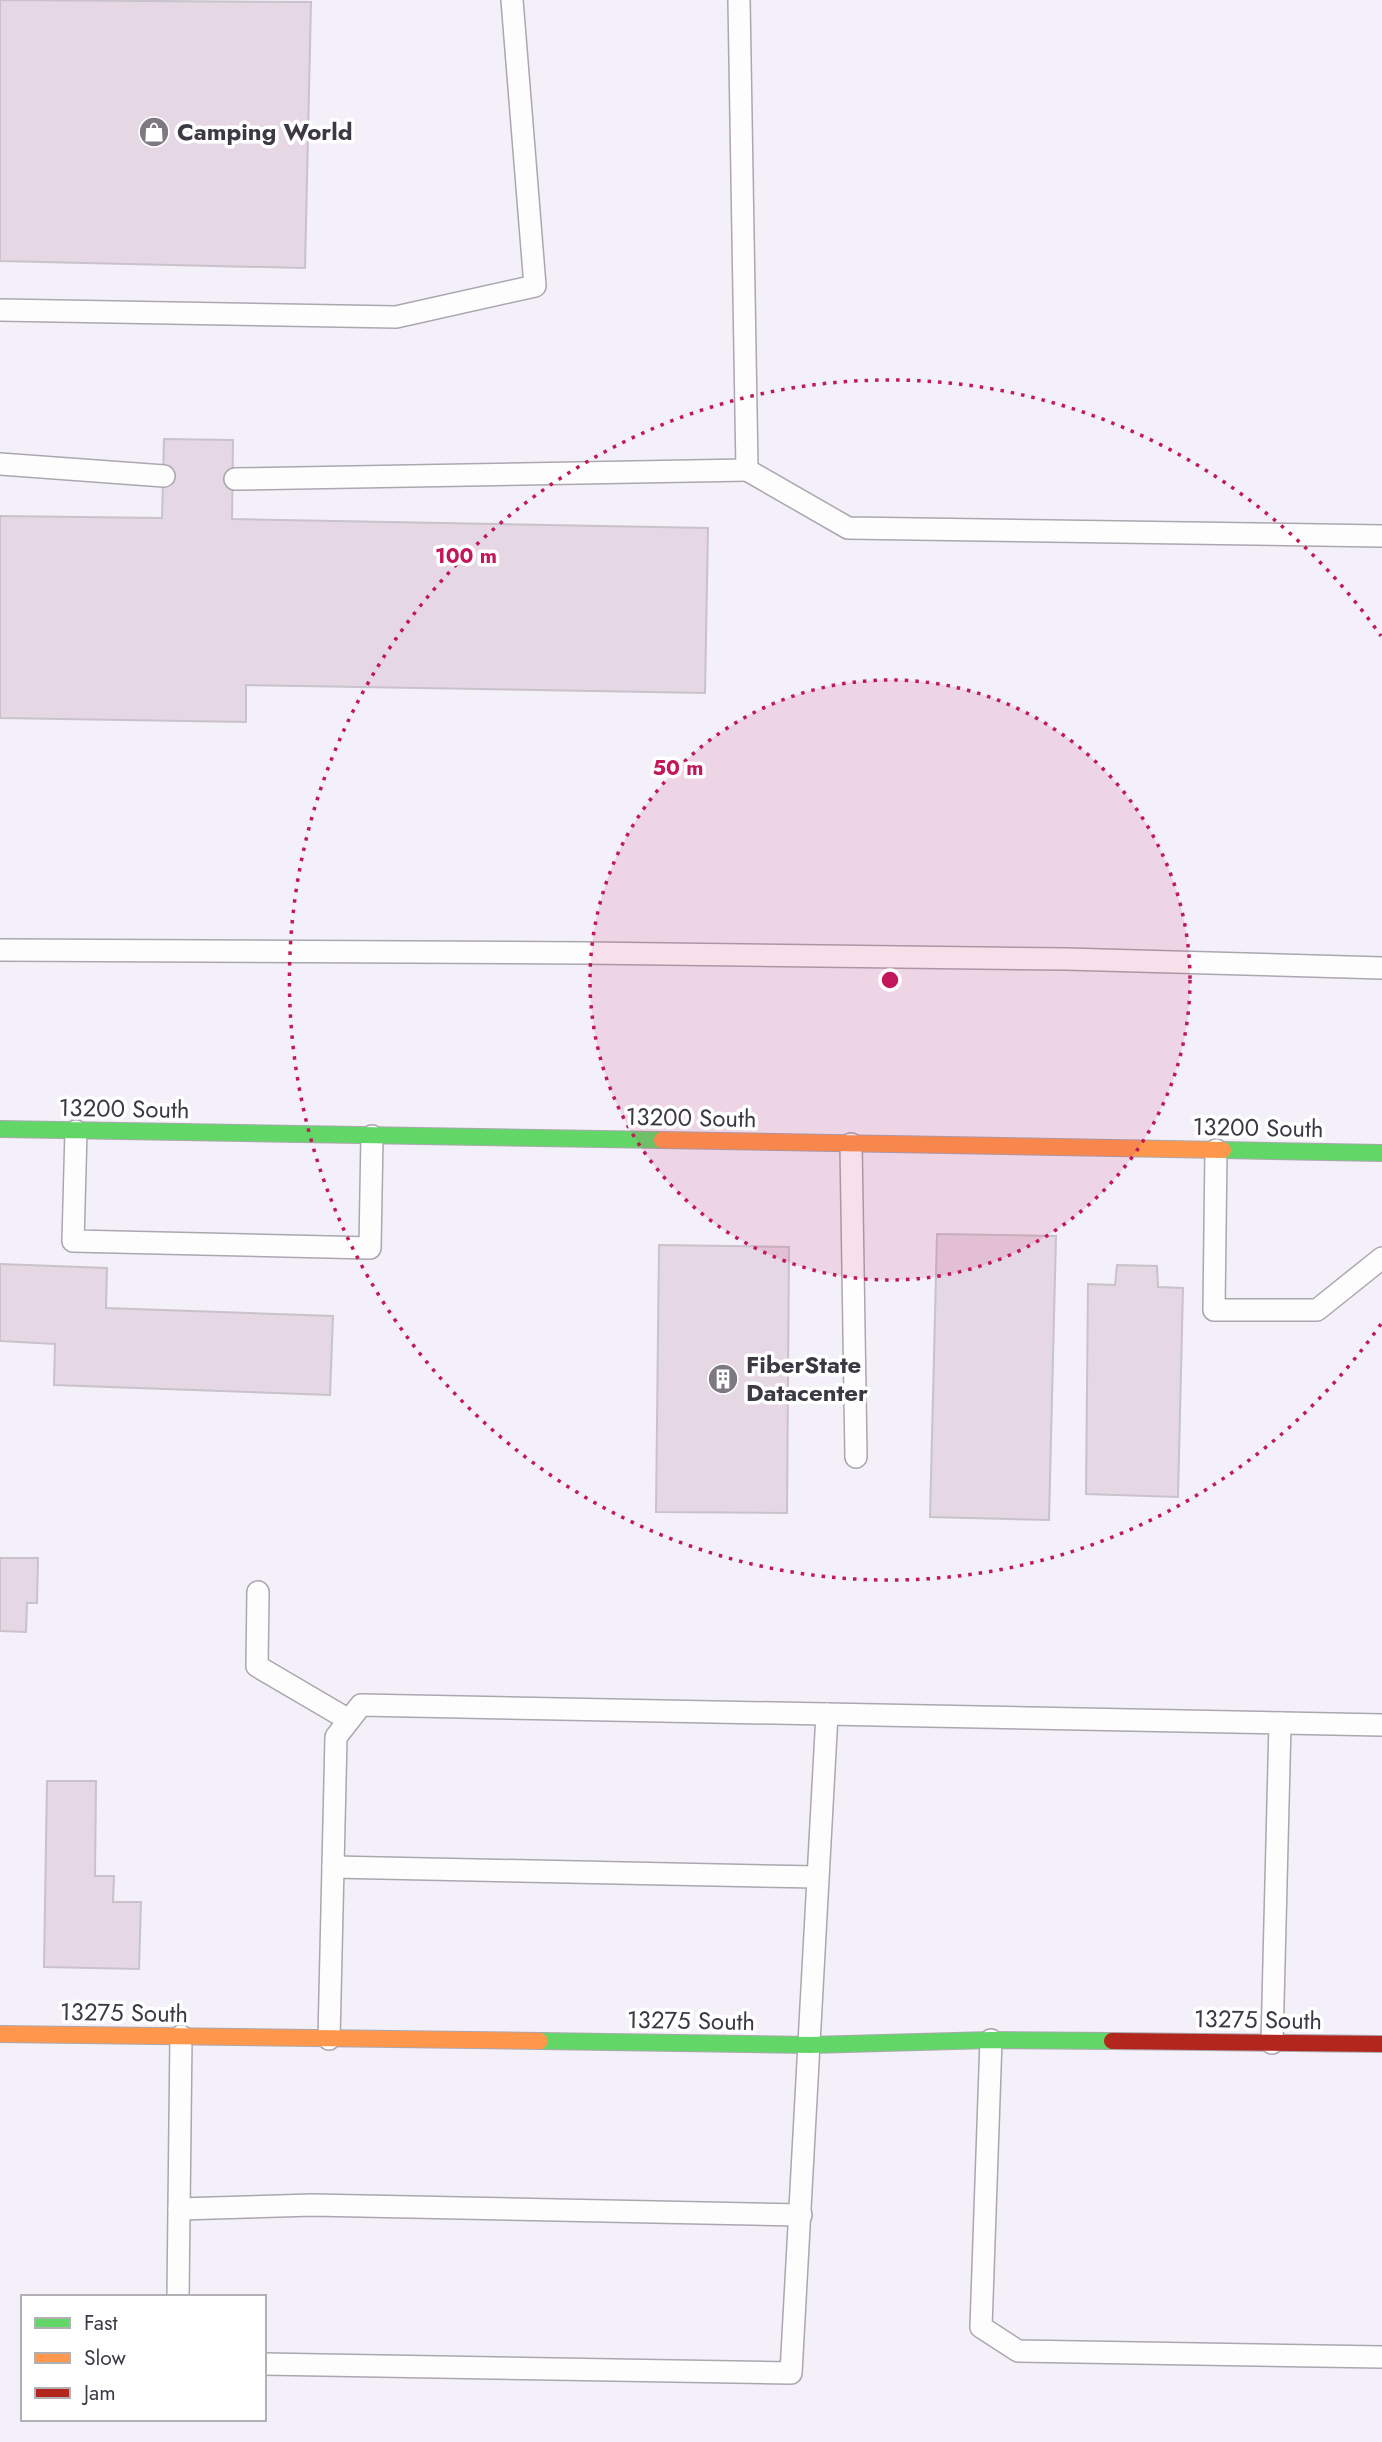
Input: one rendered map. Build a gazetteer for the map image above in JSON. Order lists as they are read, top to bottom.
{
  "streets": {
    "street": ["13200 South", "13275 South"]
  },
  "places": {
    "shop": ["Camping World"],
    "building": ["FiberState Datacenter"]
  },
  "legend": ["Fast", "Slow", "Jam"],
  "rings": ["100 m", "50 m"]
}
